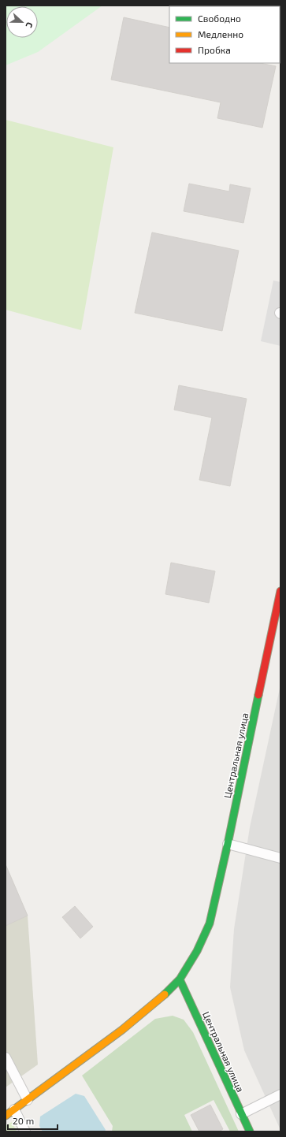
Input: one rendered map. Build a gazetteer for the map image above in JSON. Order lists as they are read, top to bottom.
{
  "streets": {
    "street": ["Центральная улица"]
  },
  "legend": ["Свободно", "Медленно", "Пробка"],
  "scale_bar": "20 m",
  "north": "right"
}
